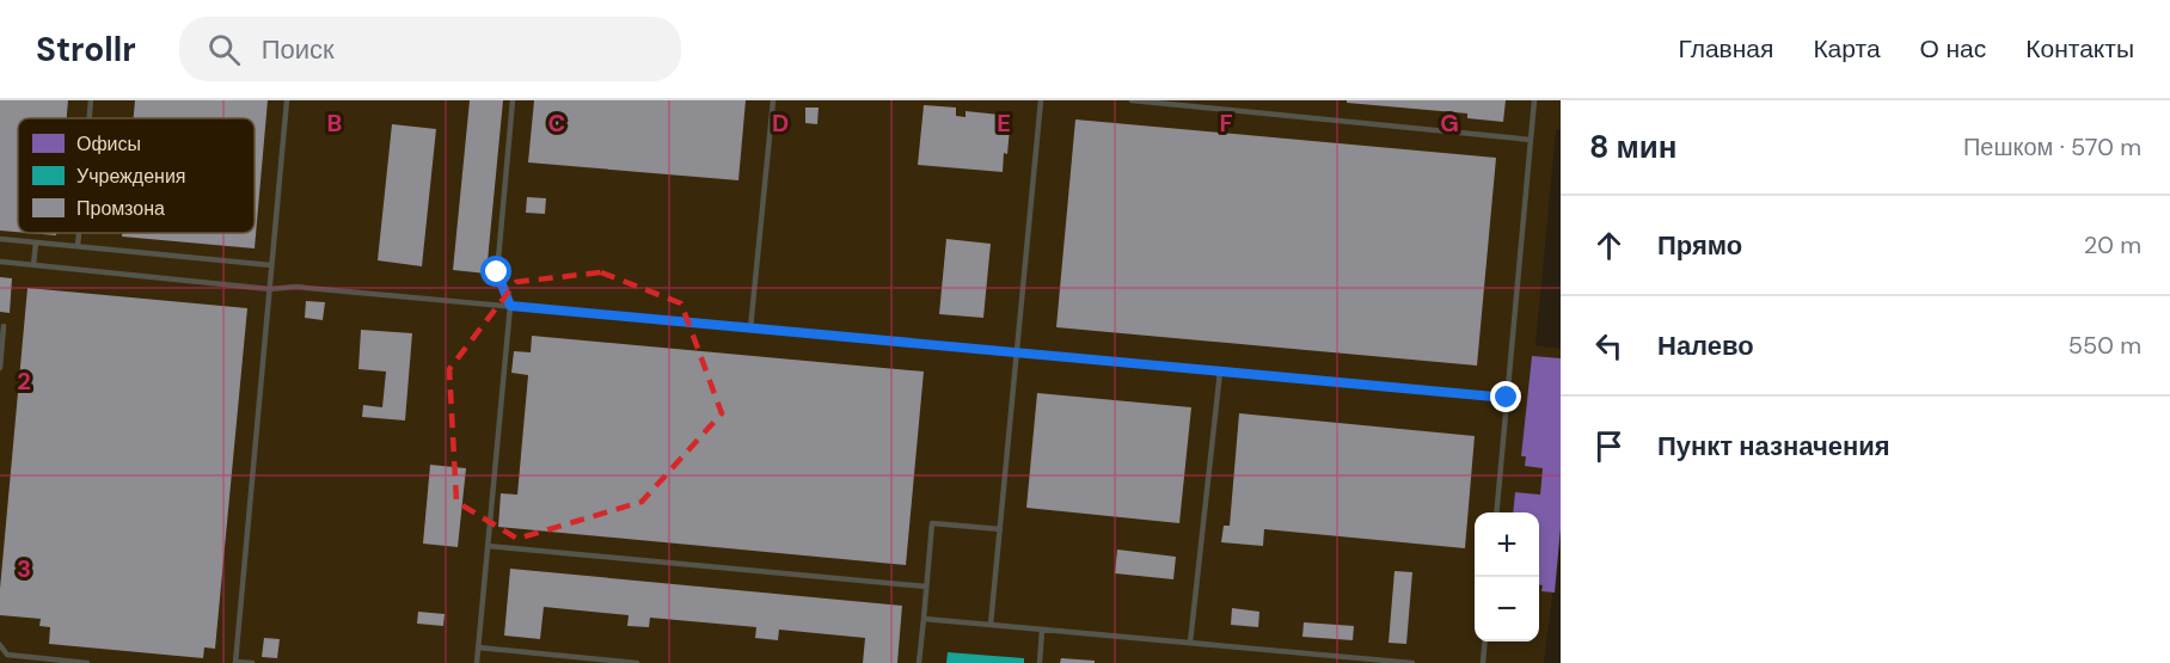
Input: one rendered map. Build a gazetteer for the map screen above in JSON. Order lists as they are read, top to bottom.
{
  "legend": ["Офисы", "Учреждения", "Промзона"],
  "page": {
    "header": "Strollr",
    "search": "Поиск",
    "nav": [
      "Главная",
      "Карта",
      "О нас",
      "Контакты"
    ],
    "heading": ["8 мин", "Пешком · 570 m"],
    "list": [
      ["Прямо", "20 m"],
      ["Налево", "550 m"],
      "Пункт назначения"
    ],
    "map_buttons": ["+", "−"]
  },
  "grid": {
    "columns": [
      "B",
      "C",
      "D",
      "E",
      "F",
      "G"
    ],
    "rows": ["2", "3"]
  }
}
